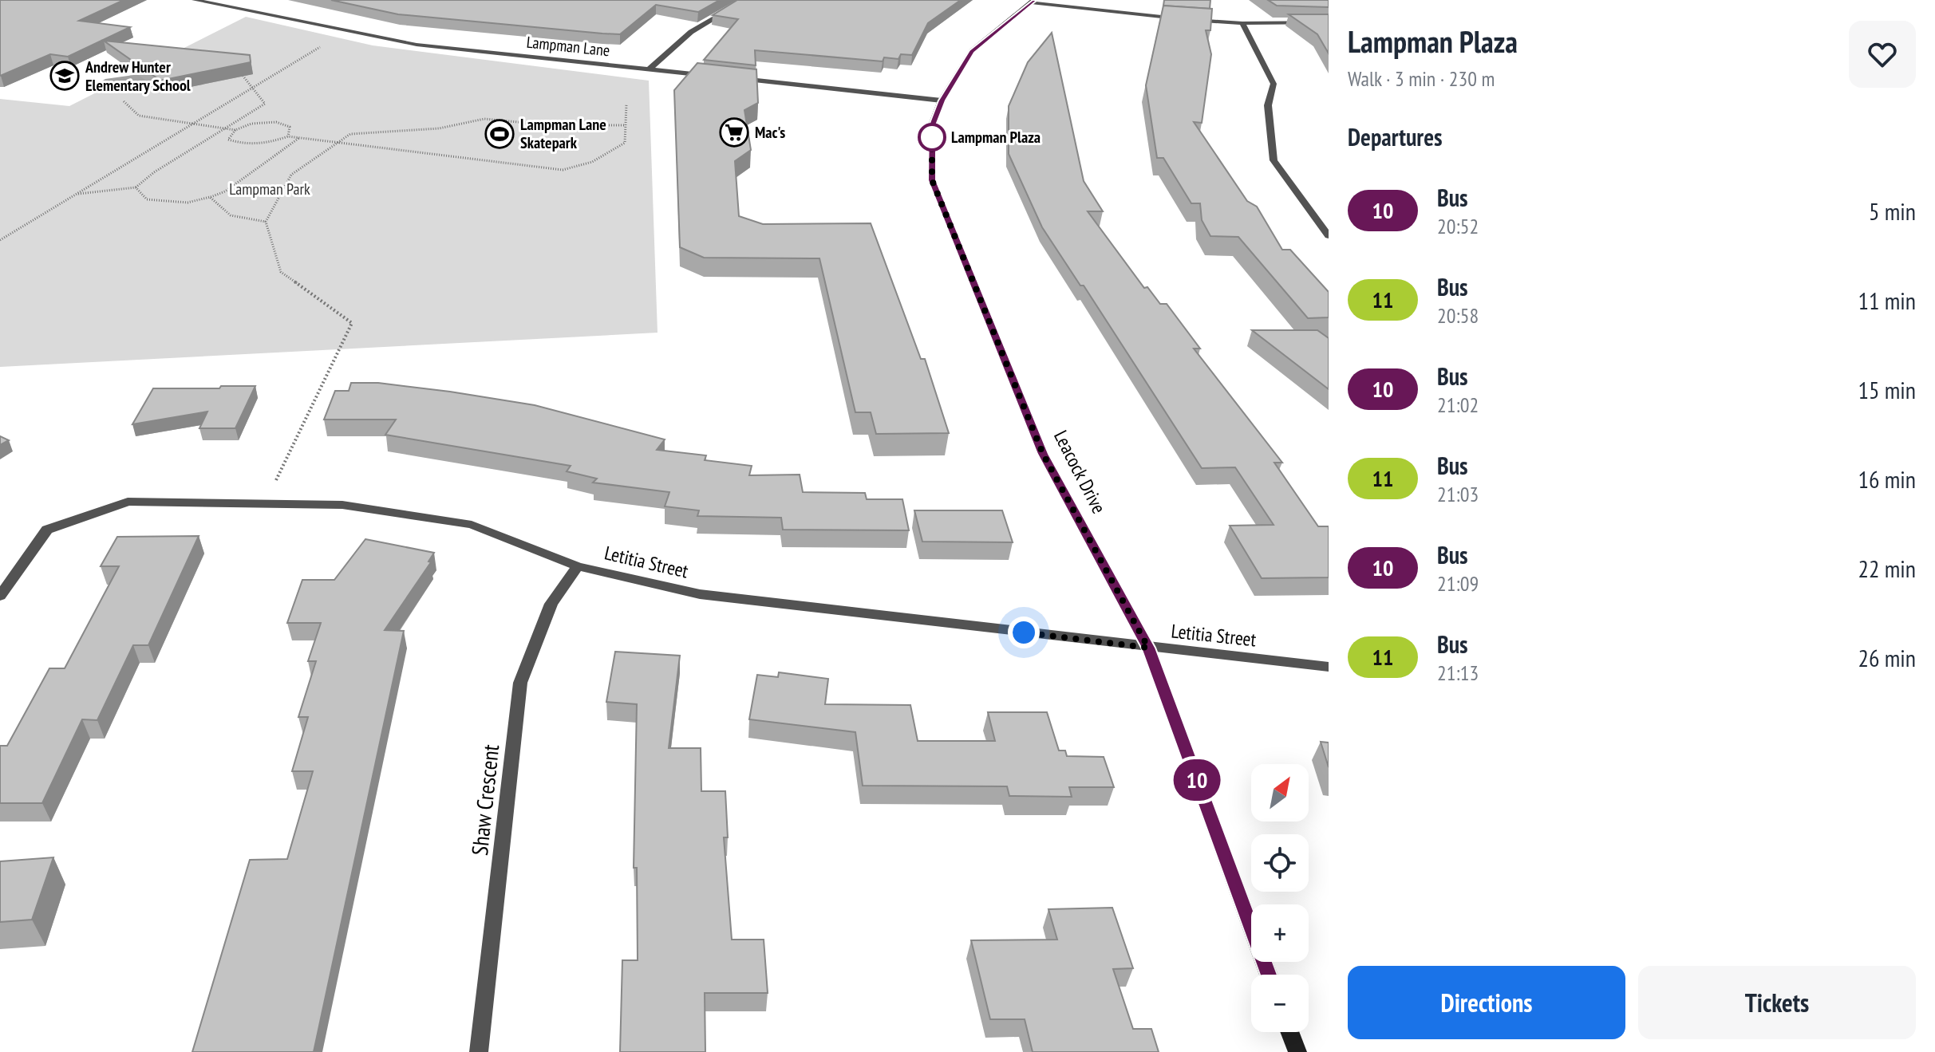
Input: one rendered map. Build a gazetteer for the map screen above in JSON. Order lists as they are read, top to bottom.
{
  "streets": {
    "street": [
      "Lampman Lane",
      "Leacock Drive",
      "Letitia Street",
      "Shaw Crescent"
    ]
  },
  "crossings": [
    ["Leacock Drive", "Letitia Street"],
    ["Letitia Street", "Shaw Crescent"]
  ],
  "parks": ["Lampman Park"],
  "places": {
    "school or university": ["Andrew Hunter Elementary School"],
    "supermarket": ["Mac's"],
    "sports": ["Lampman Lane Skatepark"],
    "other": ["Lampman Plaza"]
  },
  "lines": ["bus line 10"],
  "north": "top right",
  "page": {
    "on_map": "10",
    "heading": [
      ["Lampman Plaza", "Walk · 3 min · 230 m"],
      "Departures"
    ],
    "list": [
      {
        "mark": "10",
        "name": "Bus",
        "note": "20:52",
        "value": "5 min"
      },
      {
        "mark": "11",
        "name": "Bus",
        "note": "20:58",
        "value": "11 min"
      },
      {
        "mark": "10",
        "name": "Bus",
        "note": "21:02",
        "value": "15 min"
      },
      {
        "mark": "11",
        "name": "Bus",
        "note": "21:03",
        "value": "16 min"
      },
      {
        "mark": "10",
        "name": "Bus",
        "note": "21:09",
        "value": "22 min"
      },
      {
        "mark": "11",
        "name": "Bus",
        "note": "21:13",
        "value": "26 min"
      }
    ],
    "map_buttons": ["+", "−"],
    "buttons": ["Directions", "Tickets"]
  }
}
